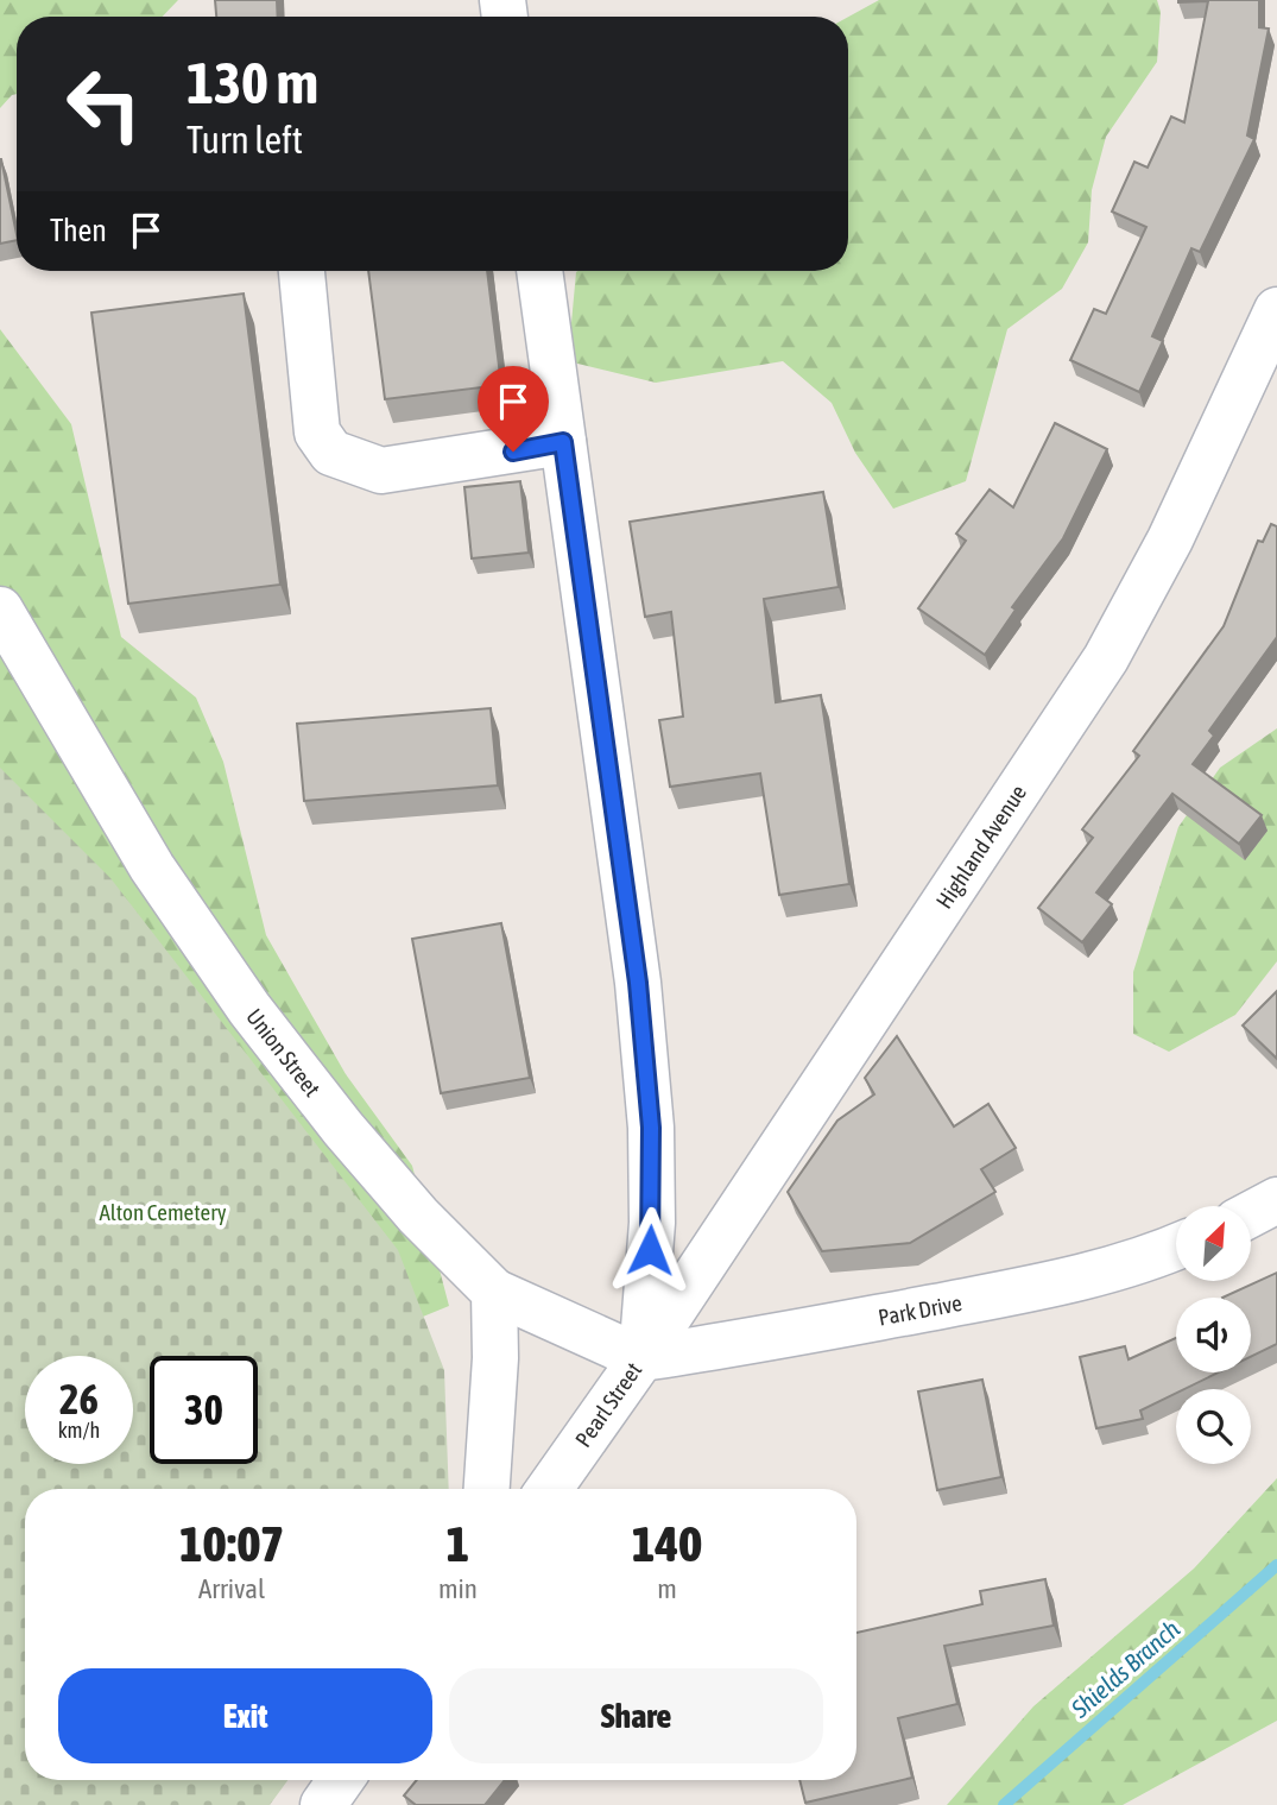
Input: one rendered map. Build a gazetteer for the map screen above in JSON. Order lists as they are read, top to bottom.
{
  "streets": {
    "street": [
      "Highland Avenue",
      "Union Street",
      "Park Drive",
      "Pearl Street"
    ]
  },
  "crossings": [
    ["Highland Avenue", "Park Drive"],
    ["Highland Avenue", "Pearl Street"],
    ["Park Drive", "Pearl Street"]
  ],
  "water": ["Shields Branch"],
  "parks": ["Alton Cemetery"],
  "north": "top right",
  "page": {
    "turn": ["130 m", "Turn left"],
    "then": "Then",
    "speed": "26 km/h",
    "limit": "30",
    "eta": [
      "10:07",
      "Arrival",
      "1",
      "min",
      "140",
      "m"
    ],
    "buttons": ["Exit", "Share"]
  }
}
